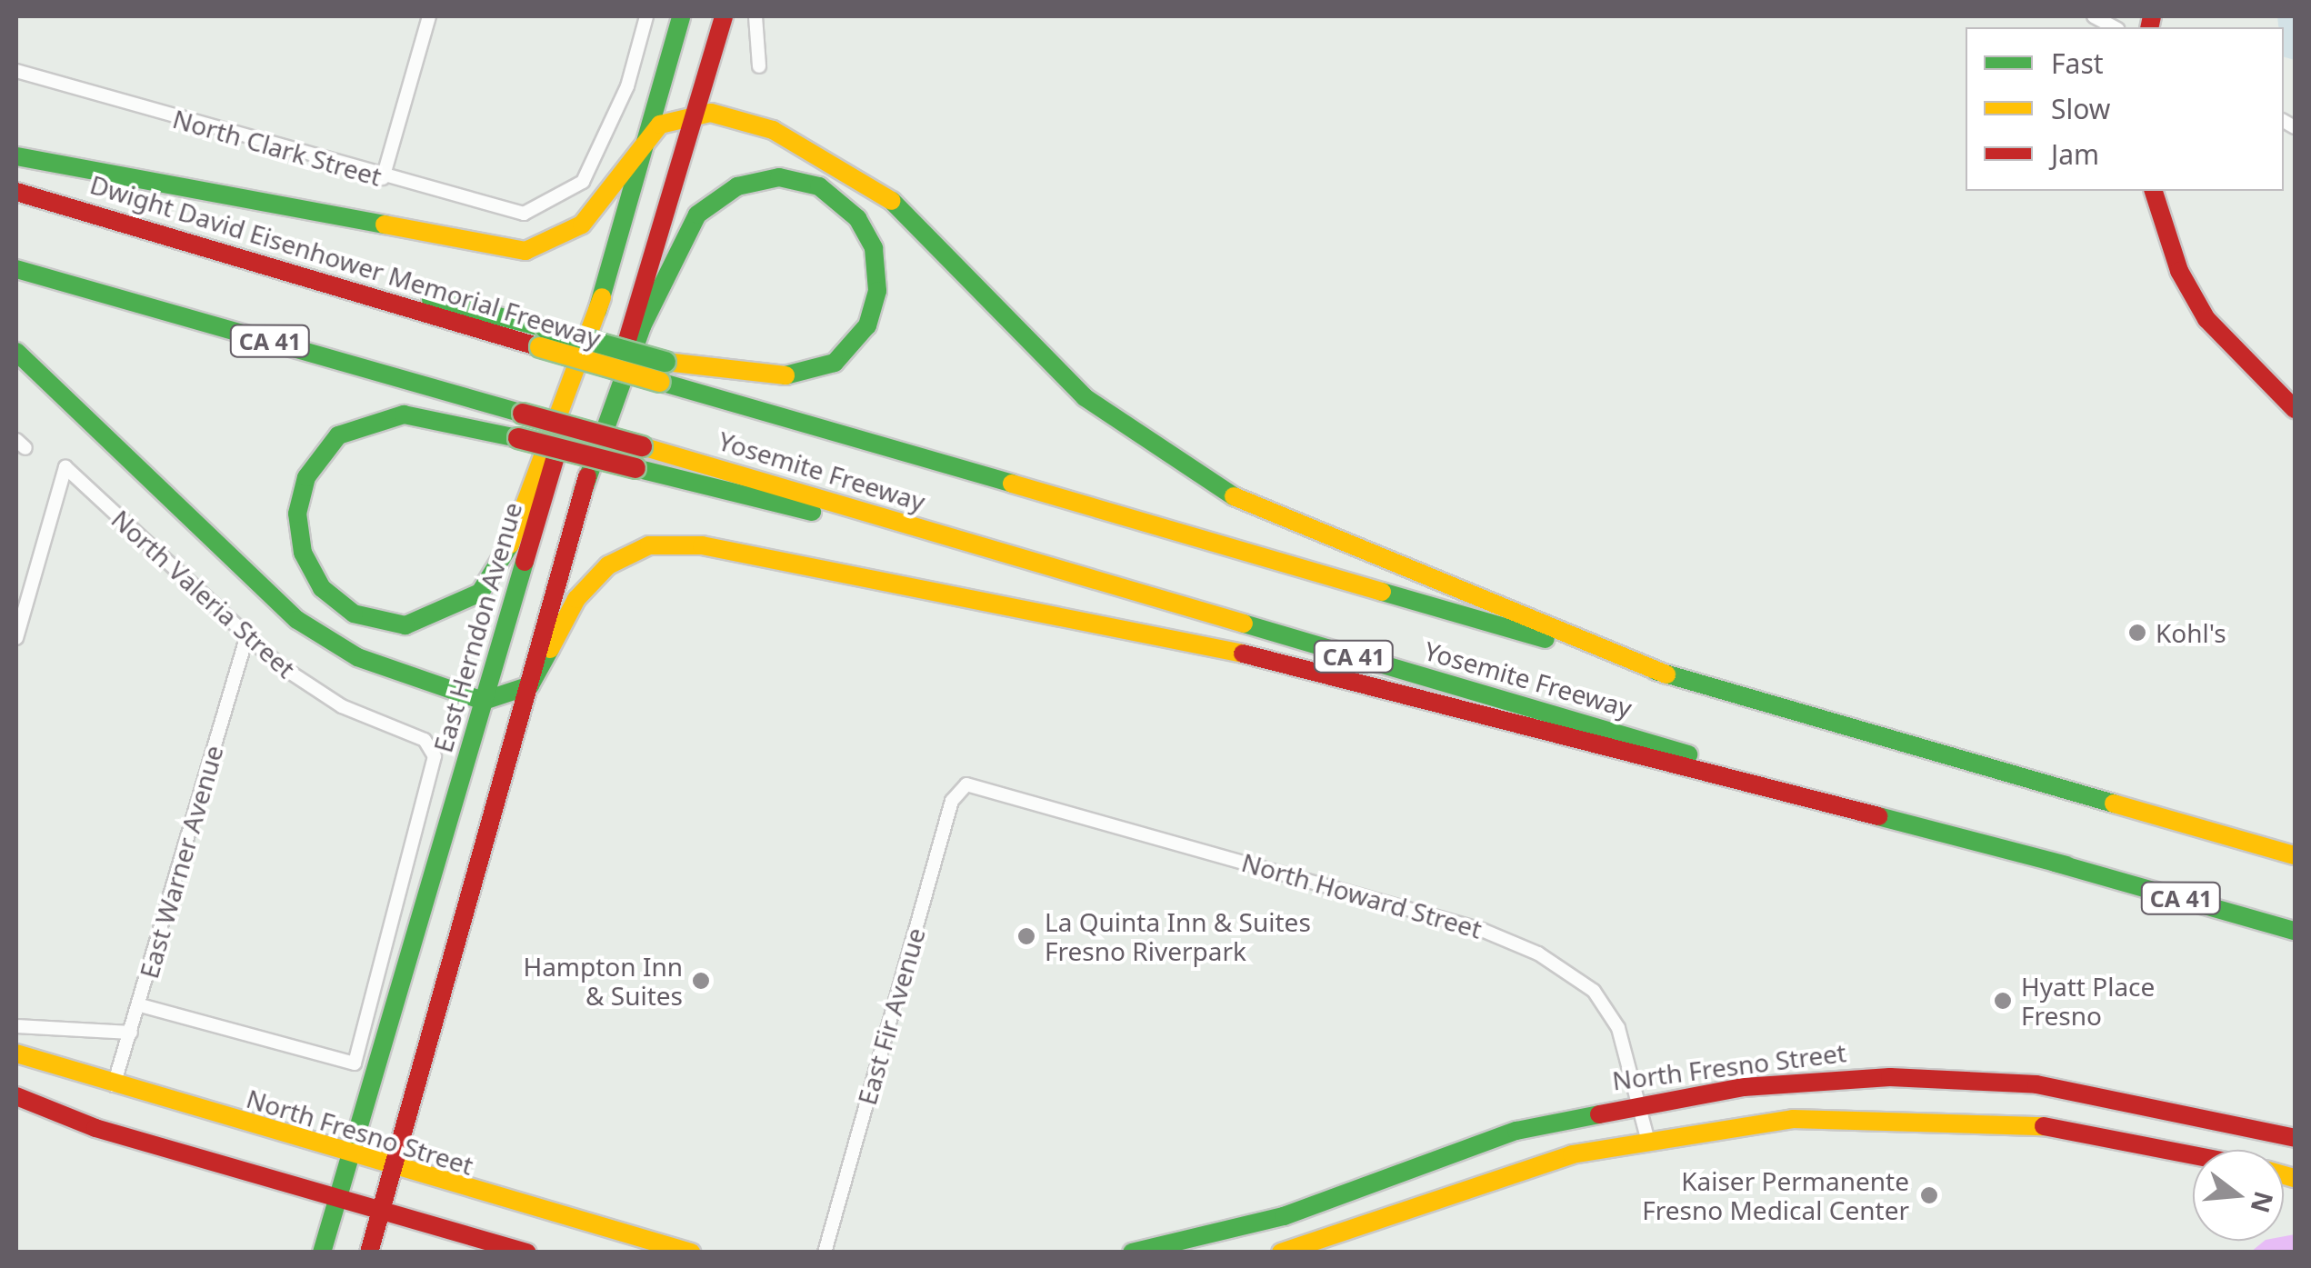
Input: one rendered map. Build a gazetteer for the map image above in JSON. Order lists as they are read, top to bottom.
{
  "streets": {
    "main road": [
      "Dwight David Eisenhower Memorial Freeway",
      "CA 41",
      "Yosemite Freeway",
      "East Herndon Avenue",
      "North Fresno Street"
    ],
    "street": [
      "North Clark Street",
      "North Valeria Street",
      "East Warner Avenue",
      "North Howard Street",
      "East Fir Avenue"
    ]
  },
  "crossings": [
    ["Dwight David Eisenhower Memorial Freeway", "Yosemite Freeway"],
    ["North Valeria Street", "East Warner Avenue"],
    ["East Herndon Avenue", "North Fresno Street"],
    ["East Warner Avenue", "North Fresno Street"],
    ["North Howard Street", "East Fir Avenue"],
    ["North Howard Street", "North Fresno Street"]
  ],
  "places": [
    "Kohl's",
    "La Quinta Inn & Suites Fresno Riverpark",
    "Hampton Inn & Suites",
    "Hyatt Place Fresno",
    "Kaiser Permanente Fresno Medical Center"
  ],
  "legend": ["Fast", "Slow", "Jam"],
  "north": "right"
}
